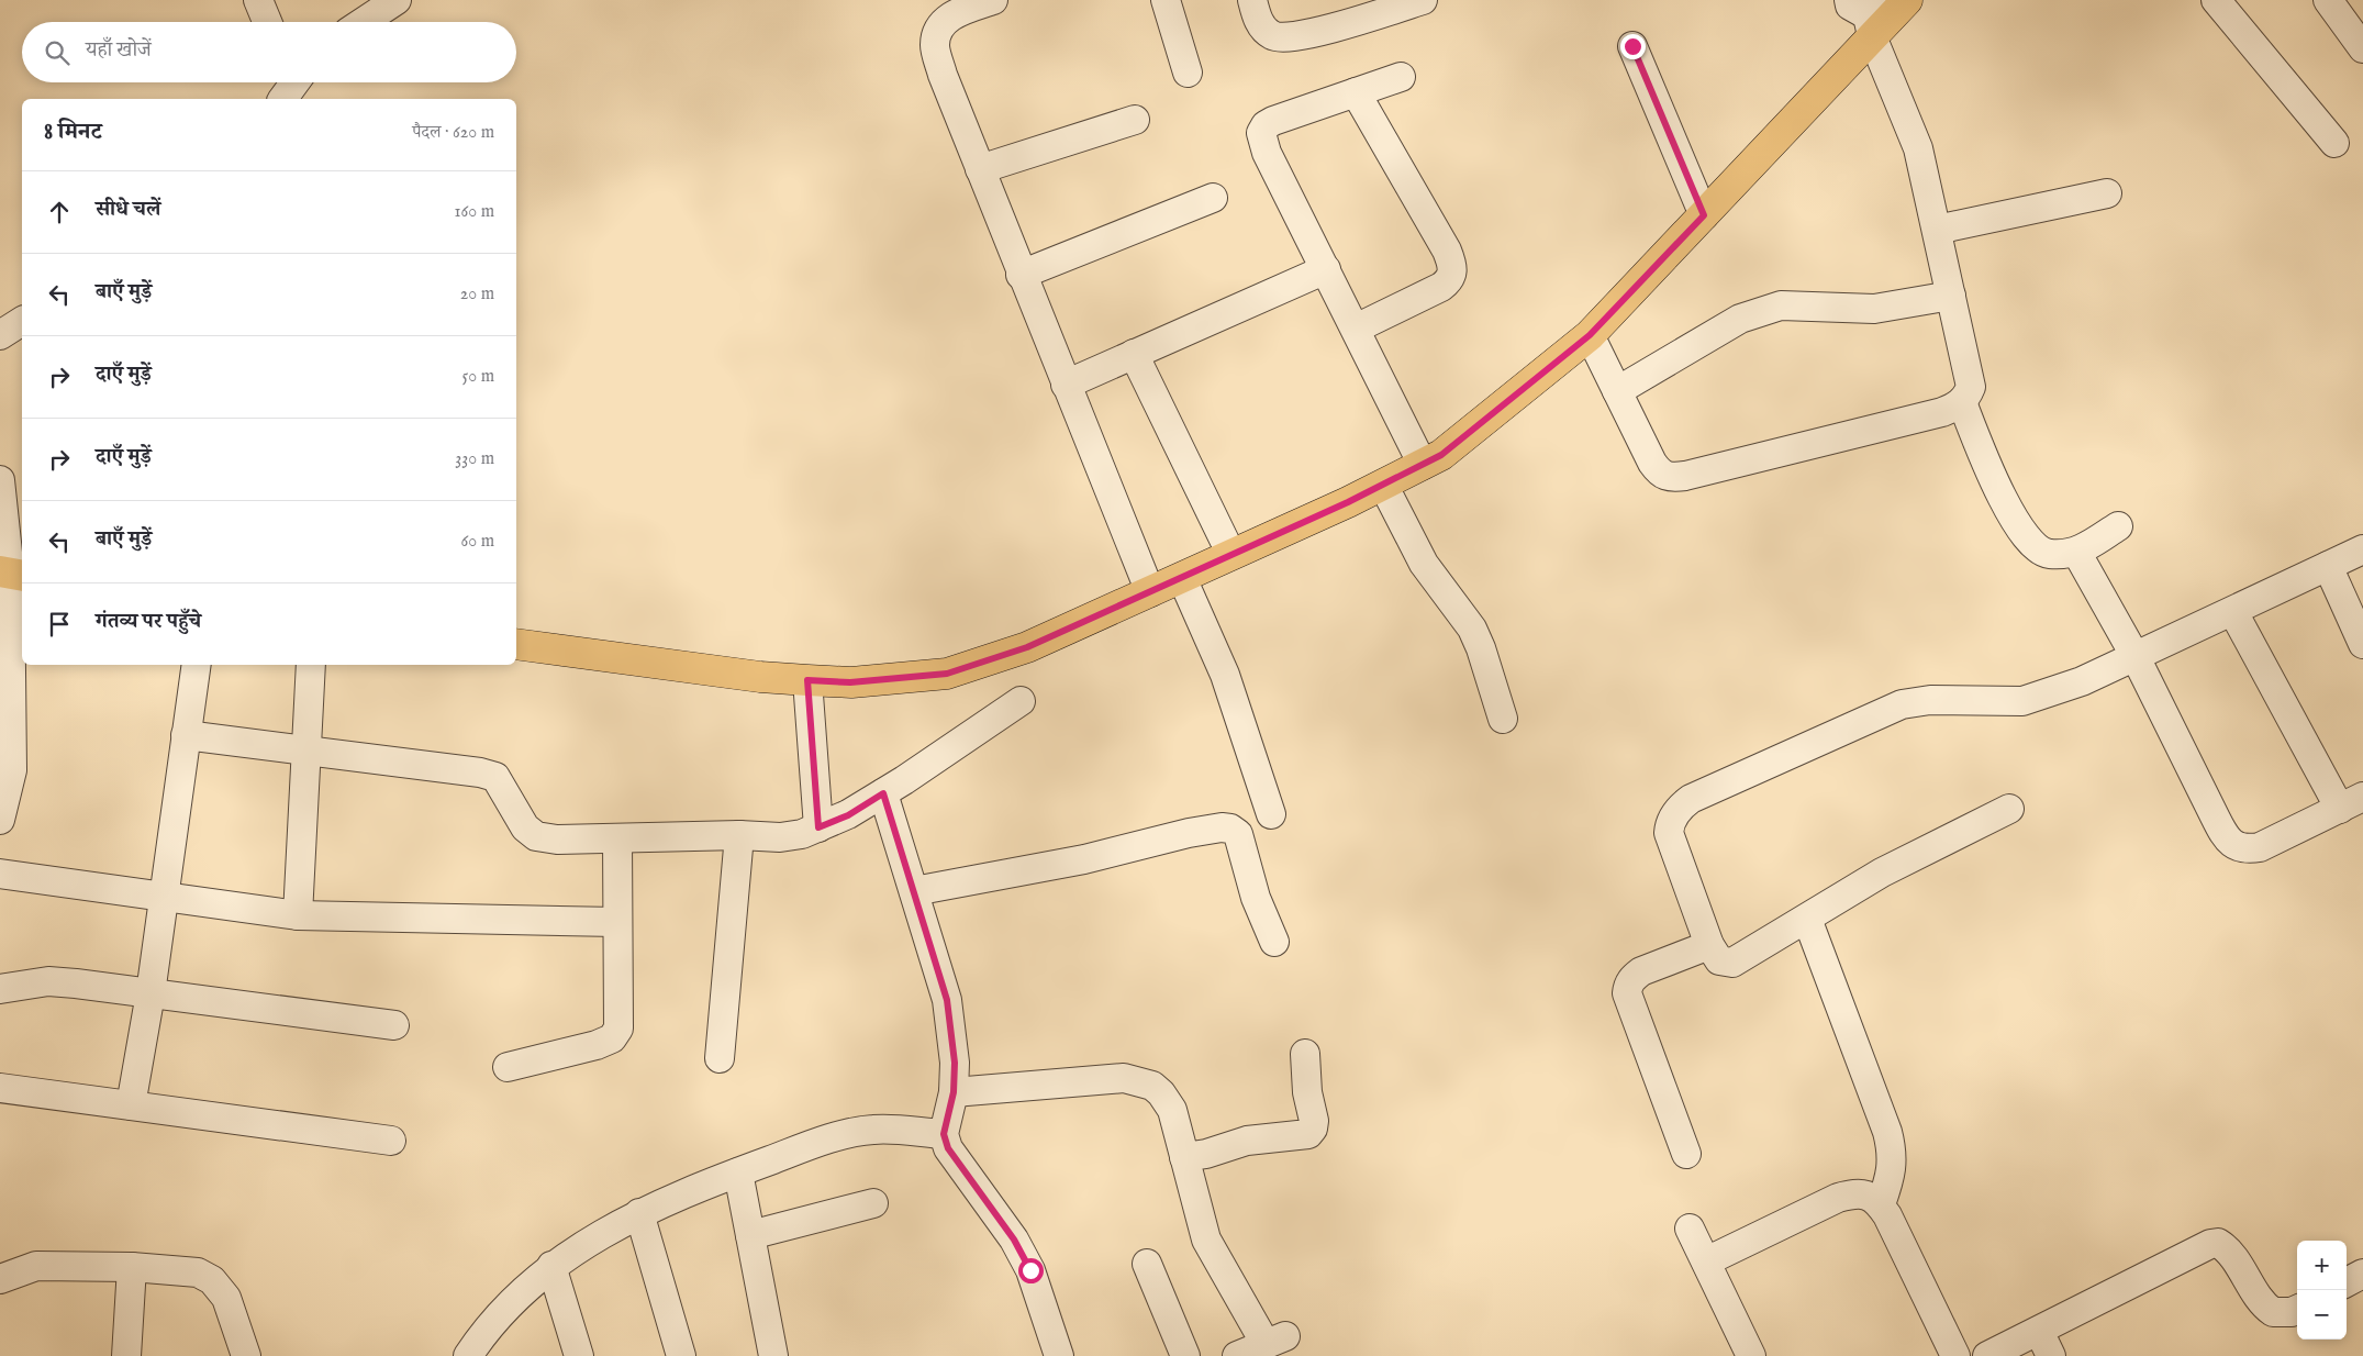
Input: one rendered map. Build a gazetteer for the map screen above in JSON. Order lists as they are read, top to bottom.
{
  "page": {
    "search": "यहाँ खोजें",
    "heading": ["8 मिनट", "पैदल · 620 m"],
    "list": [
      ["सीधे चलें", "160 m"],
      ["बाएँ मुड़ें", "20 m"],
      ["दाएँ मुड़ें", "50 m"],
      ["दाएँ मुड़ें", "330 m"],
      ["बाएँ मुड़ें", "60 m"],
      "गंतव्य पर पहुँचे"
    ],
    "map_buttons": ["+", "−"]
  }
}
